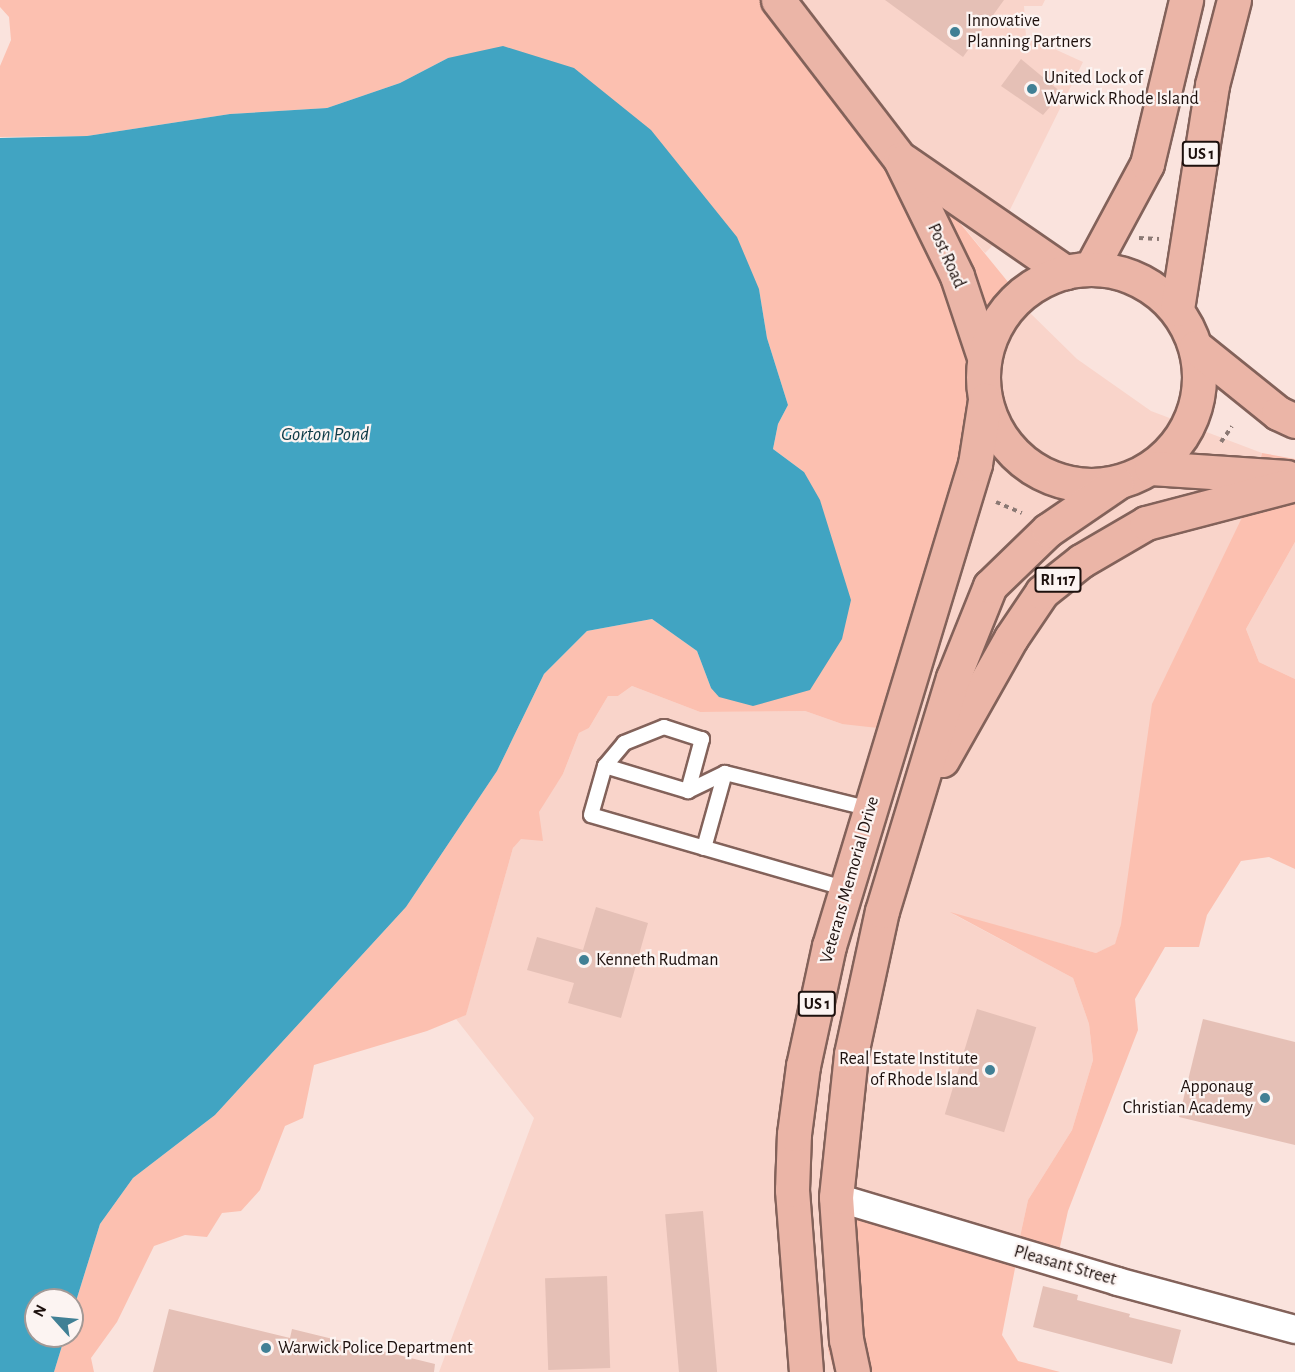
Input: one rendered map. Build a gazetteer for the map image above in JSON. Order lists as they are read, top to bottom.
{
  "streets": {
    "main road": [
      "US 1",
      "Post Road",
      "RI 117",
      "Veterans Memorial Drive"
    ],
    "street": ["Pleasant Street"]
  },
  "crossings": [
    ["US 1", "Post Road"],
    ["US 1", "RI 117"],
    ["US 1", "Pleasant Street"],
    ["Post Road", "Veterans Memorial Drive"]
  ],
  "water": ["Gorton Pond"],
  "places": [
    "Innovative Planning Partners",
    "United Lock of Warwick Rhode Island",
    "Kenneth Rudman",
    "Real Estate Institute of Rhode Island",
    "Apponaug Christian Academy",
    "Warwick Police Department"
  ],
  "north": "top left"
}
